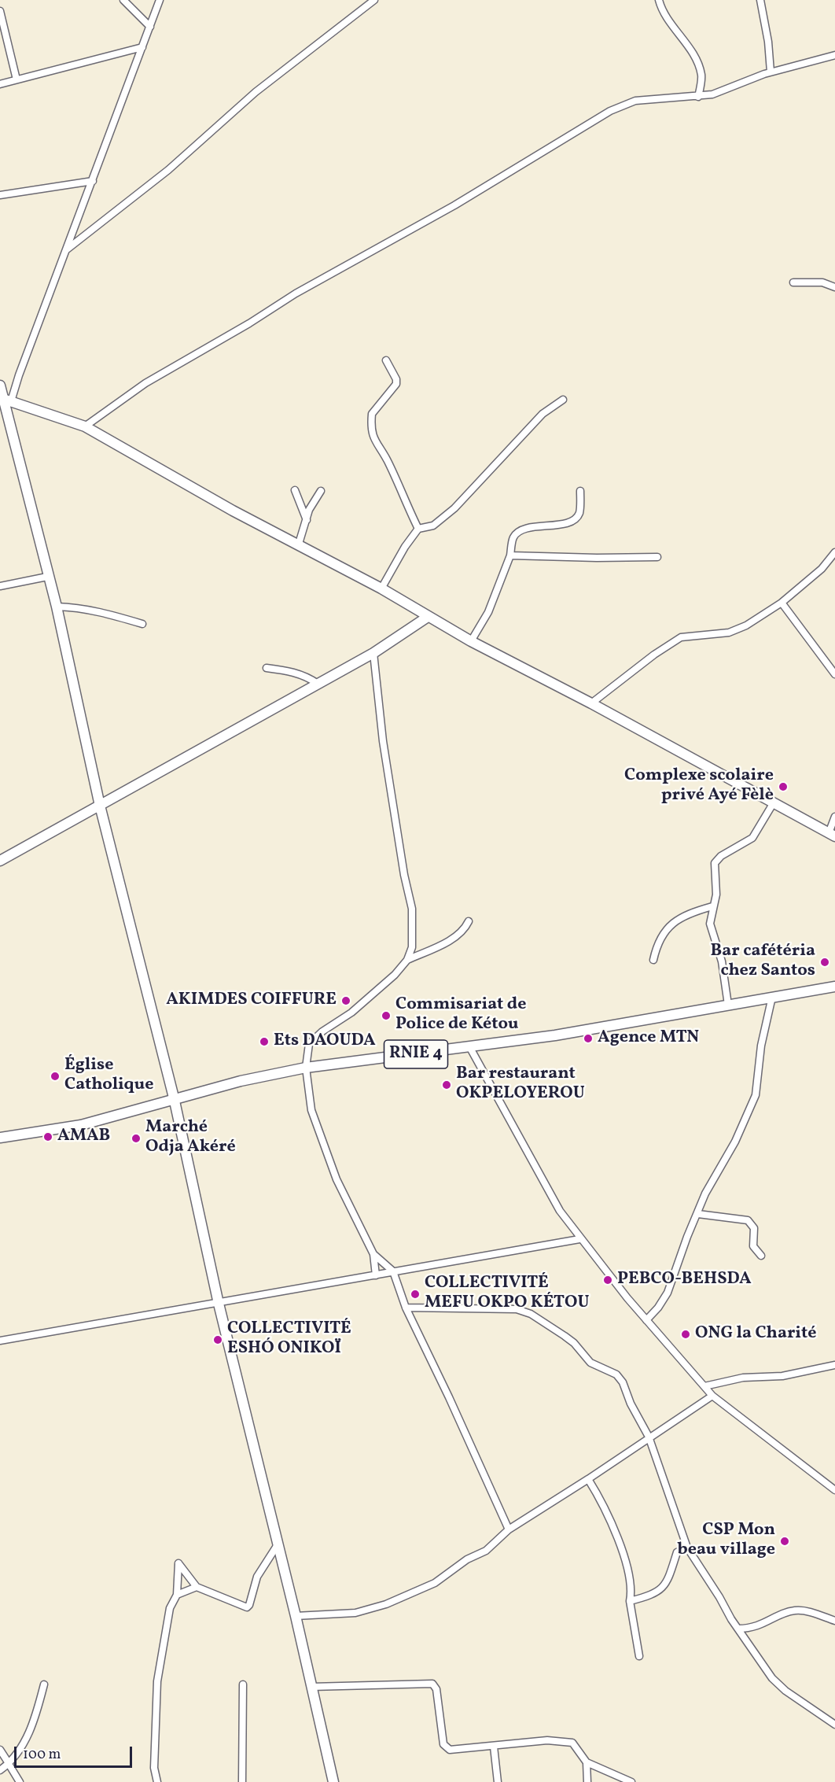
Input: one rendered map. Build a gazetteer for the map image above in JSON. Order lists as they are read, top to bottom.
{
  "streets": {
    "street": ["RNIE 4"]
  },
  "places": [
    "Complexe scolaire privé Ayé Fèlè",
    "Bar cafétéria chez Santos",
    "AKIMDES COIFFURE",
    "Commisariat de Police de Kétou",
    "Agence MTN",
    "Ets DAOUDA",
    "Église Catholique",
    "Bar restaurant OKPELOYEROU",
    "AMAB",
    "Marché Odja Akéré",
    "PEBCO-BEHSDA",
    "COLLECTIVITÉ MEFU OKPO KÉTOU",
    "ONG la Charité",
    "COLLECTIVITÉ ESHÓ ONIKOÏ",
    "CSP Mon beau village"
  ],
  "scale_bar": "100 m"
}
